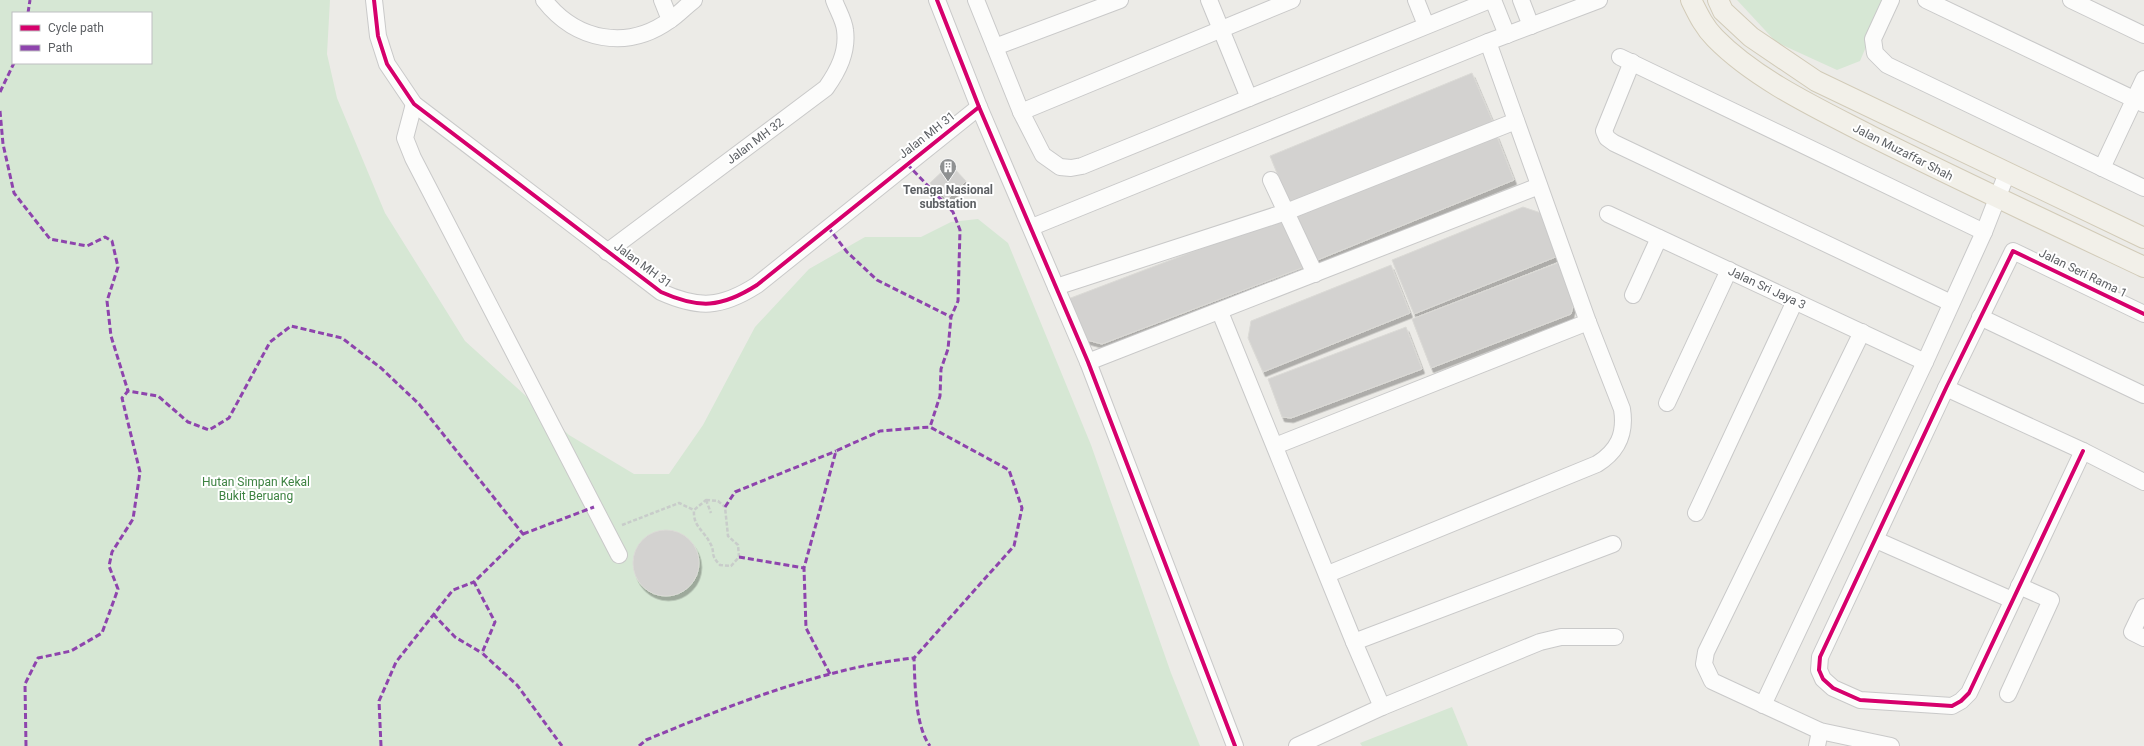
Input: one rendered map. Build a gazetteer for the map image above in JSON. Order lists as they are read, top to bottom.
{
  "streets": {
    "main road": ["Jalan Muzaffar Shah"],
    "street": [
      "Jalan MH 31",
      "Jalan MH 32",
      "Jalan Seri Rama 1",
      "Jalan Sri Jaya 3"
    ]
  },
  "crossings": [
    ["Jalan MH 31", "Jalan MH 32"]
  ],
  "parks": ["Hutan Simpan Kekal Bukit Beruang"],
  "places": {
    "building": ["Tenaga Nasional substation"]
  },
  "legend": ["Cycle path", "Path"]
}
